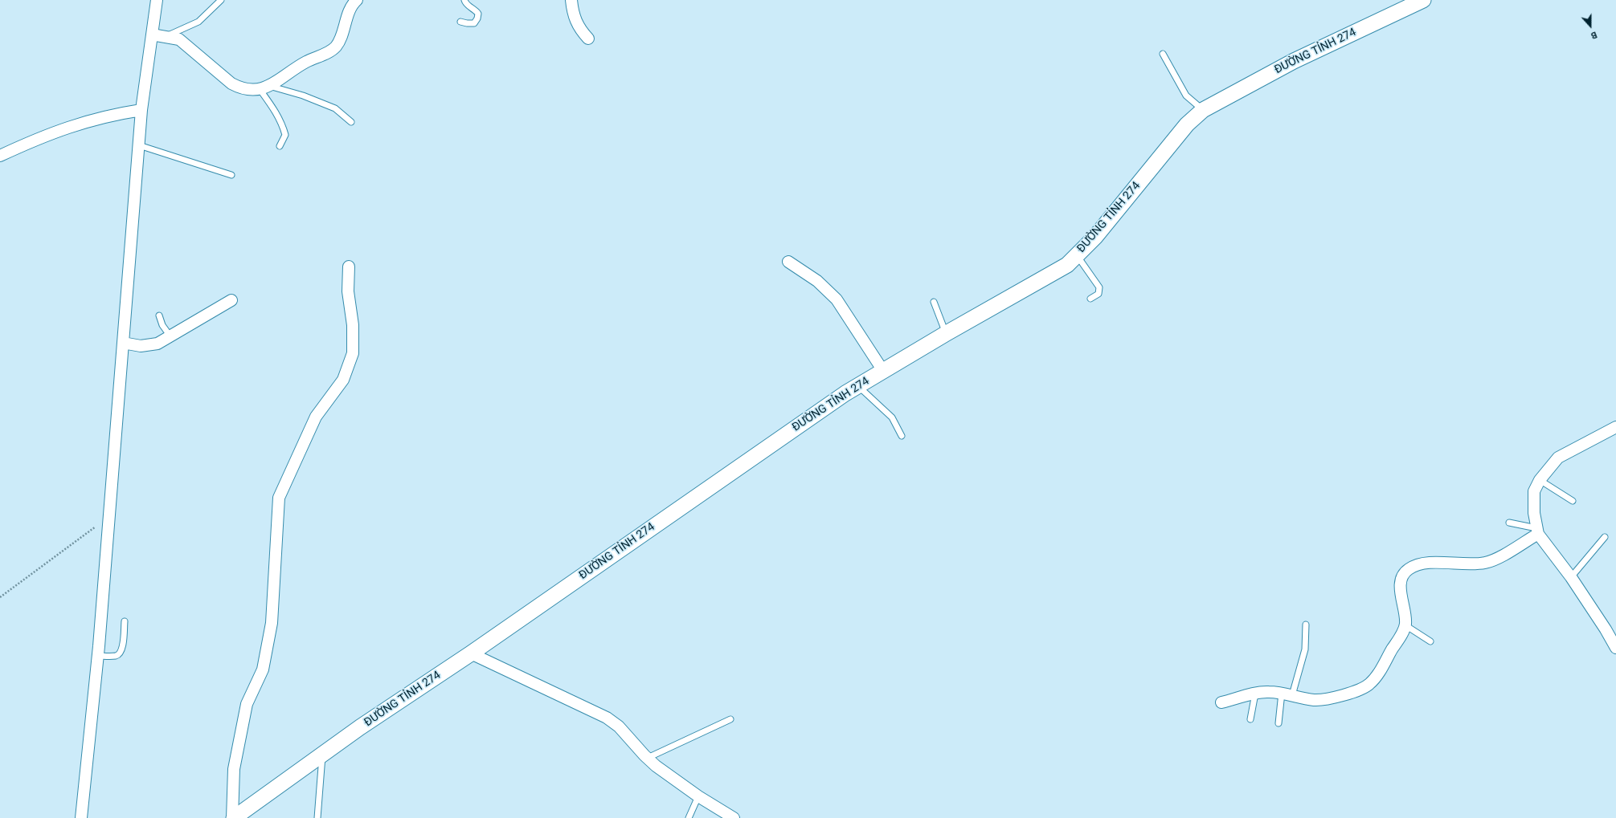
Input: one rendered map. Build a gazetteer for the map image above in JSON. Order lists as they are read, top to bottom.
{
  "streets": {
    "main road": ["ĐƯỜNG TỈNH 274"]
  },
  "north": "bottom"
}
